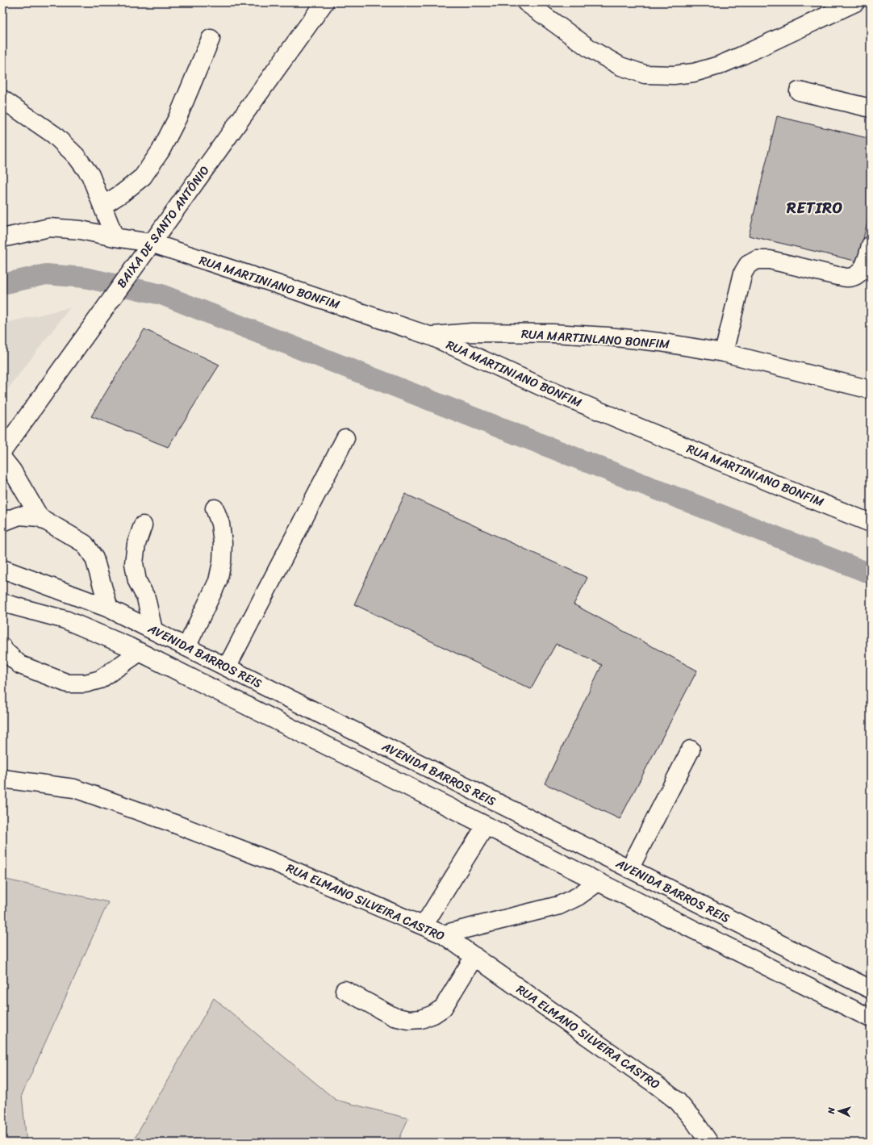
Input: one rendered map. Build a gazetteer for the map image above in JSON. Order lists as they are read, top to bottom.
{
  "streets": {
    "main road": [
      "BAIXA DE SANTO ANTÔNIO",
      "RUA MARTINIANO BONFIM",
      "RUA MARTINLANO BONFIM",
      "AVENIDA BARROS REIS",
      "RUA ELMANO SILVEIRA CASTRO"
    ]
  },
  "crossings": [
    ["BAIXA DE SANTO ANTÔNIO", "RUA MARTINIANO BONFIM"],
    ["RUA MARTINIANO BONFIM", "RUA MARTINLANO BONFIM"]
  ],
  "districts": ["RETIRO"],
  "north": "left"
}
